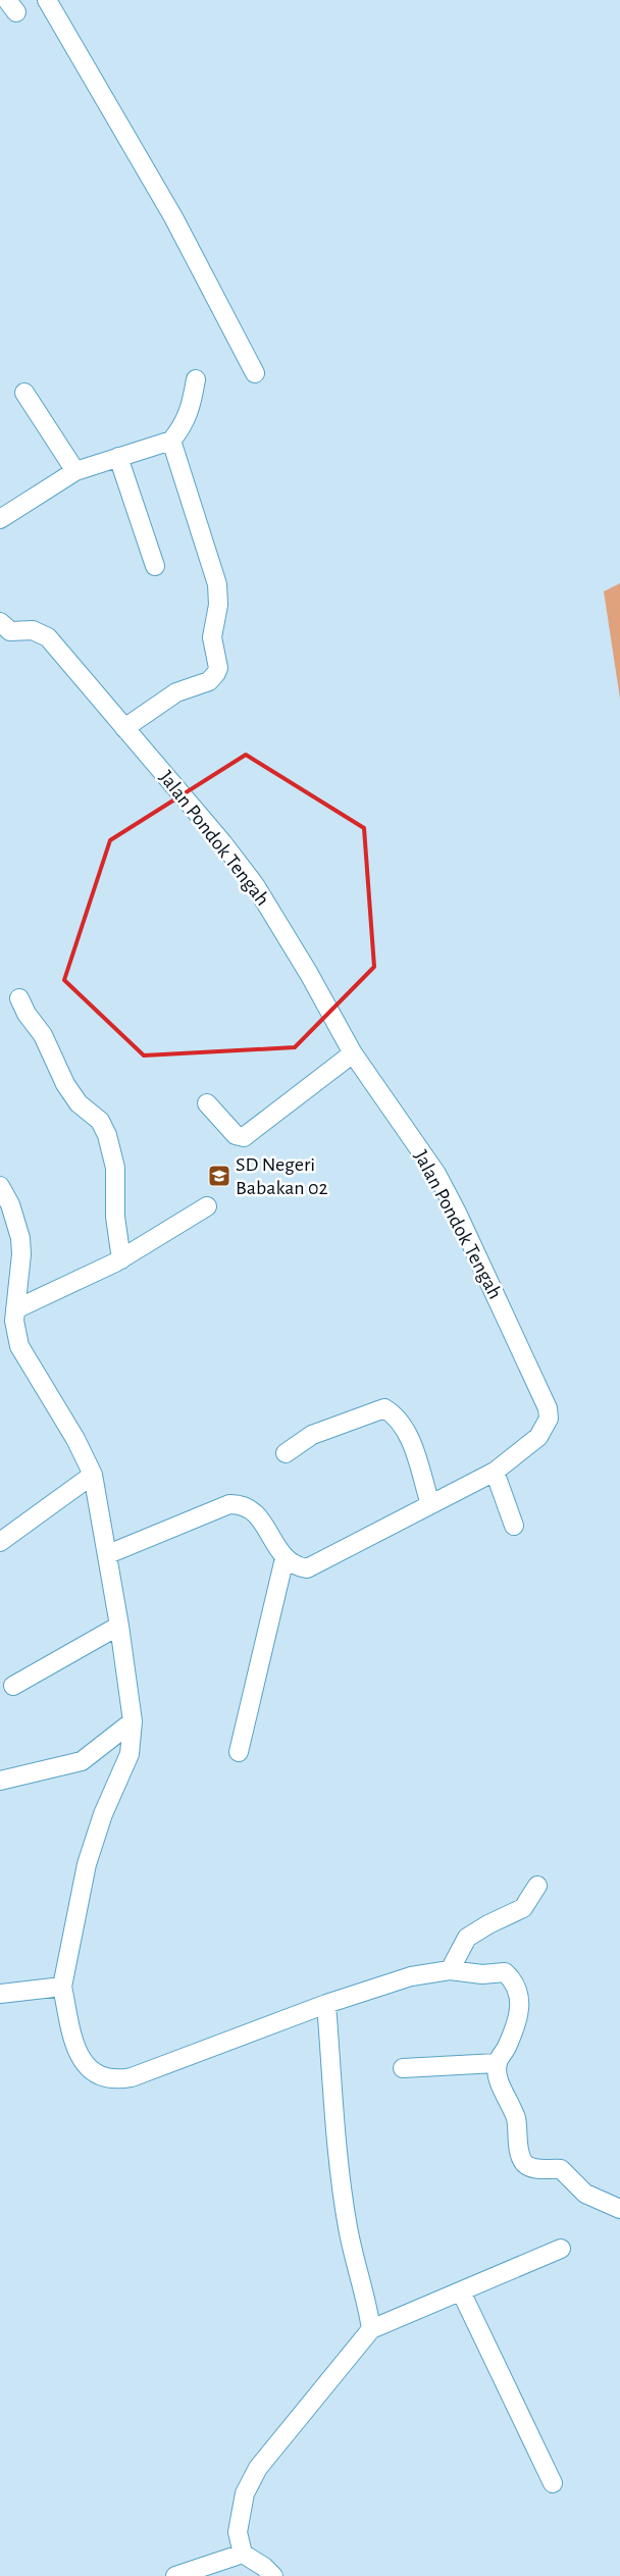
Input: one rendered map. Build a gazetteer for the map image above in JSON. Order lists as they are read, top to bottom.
{
  "streets": {
    "street": ["Jalan Pondok Tengah"]
  },
  "places": {
    "school or university": ["SD Negeri Babakan 02"]
  }
}
